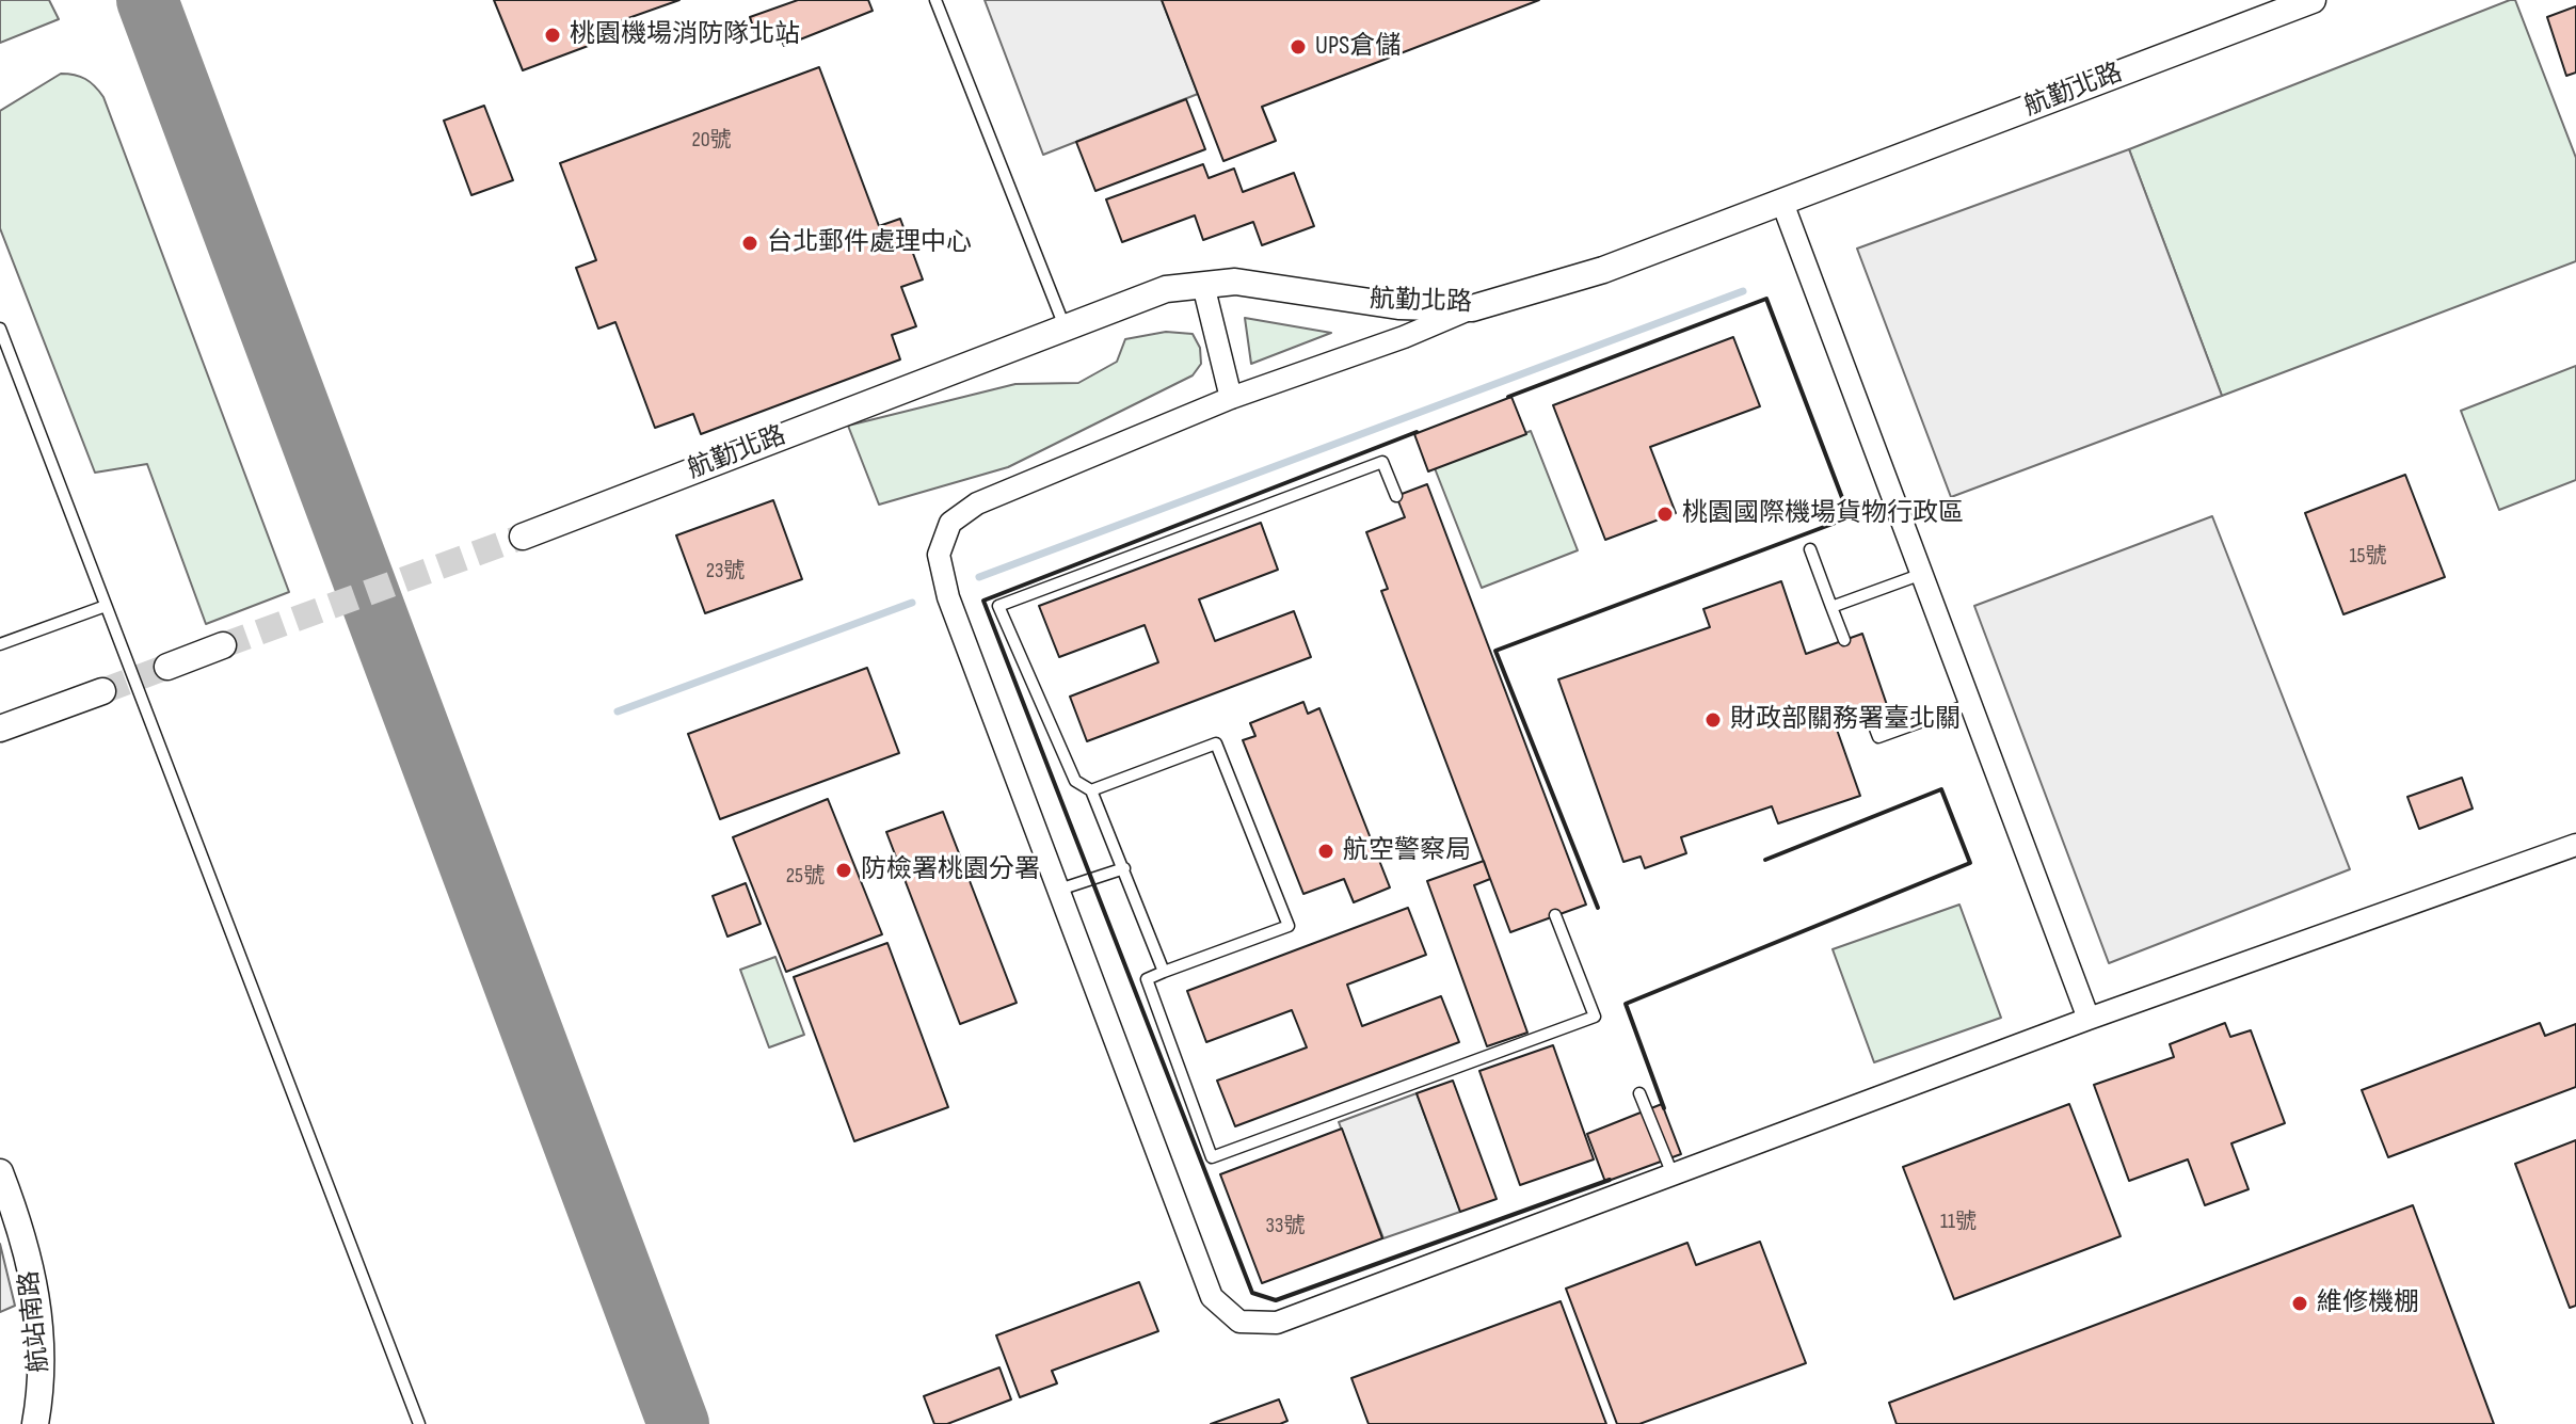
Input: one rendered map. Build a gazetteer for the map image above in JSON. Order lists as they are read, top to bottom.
{
  "streets": {
    "street": ["航勤北路", "航站南路"]
  },
  "places": [
    "桃園機場消防隊北站",
    "UPS倉儲",
    "台北郵件處理中心",
    "桃園國際機場貨物行政區",
    "財政部關務署臺北關",
    "航空警察局",
    "防檢署桃園分署",
    "維修機棚"
  ],
  "house_numbers": [
    "20號",
    "15號",
    "23號",
    "25號",
    "11號",
    "33號"
  ]
}
